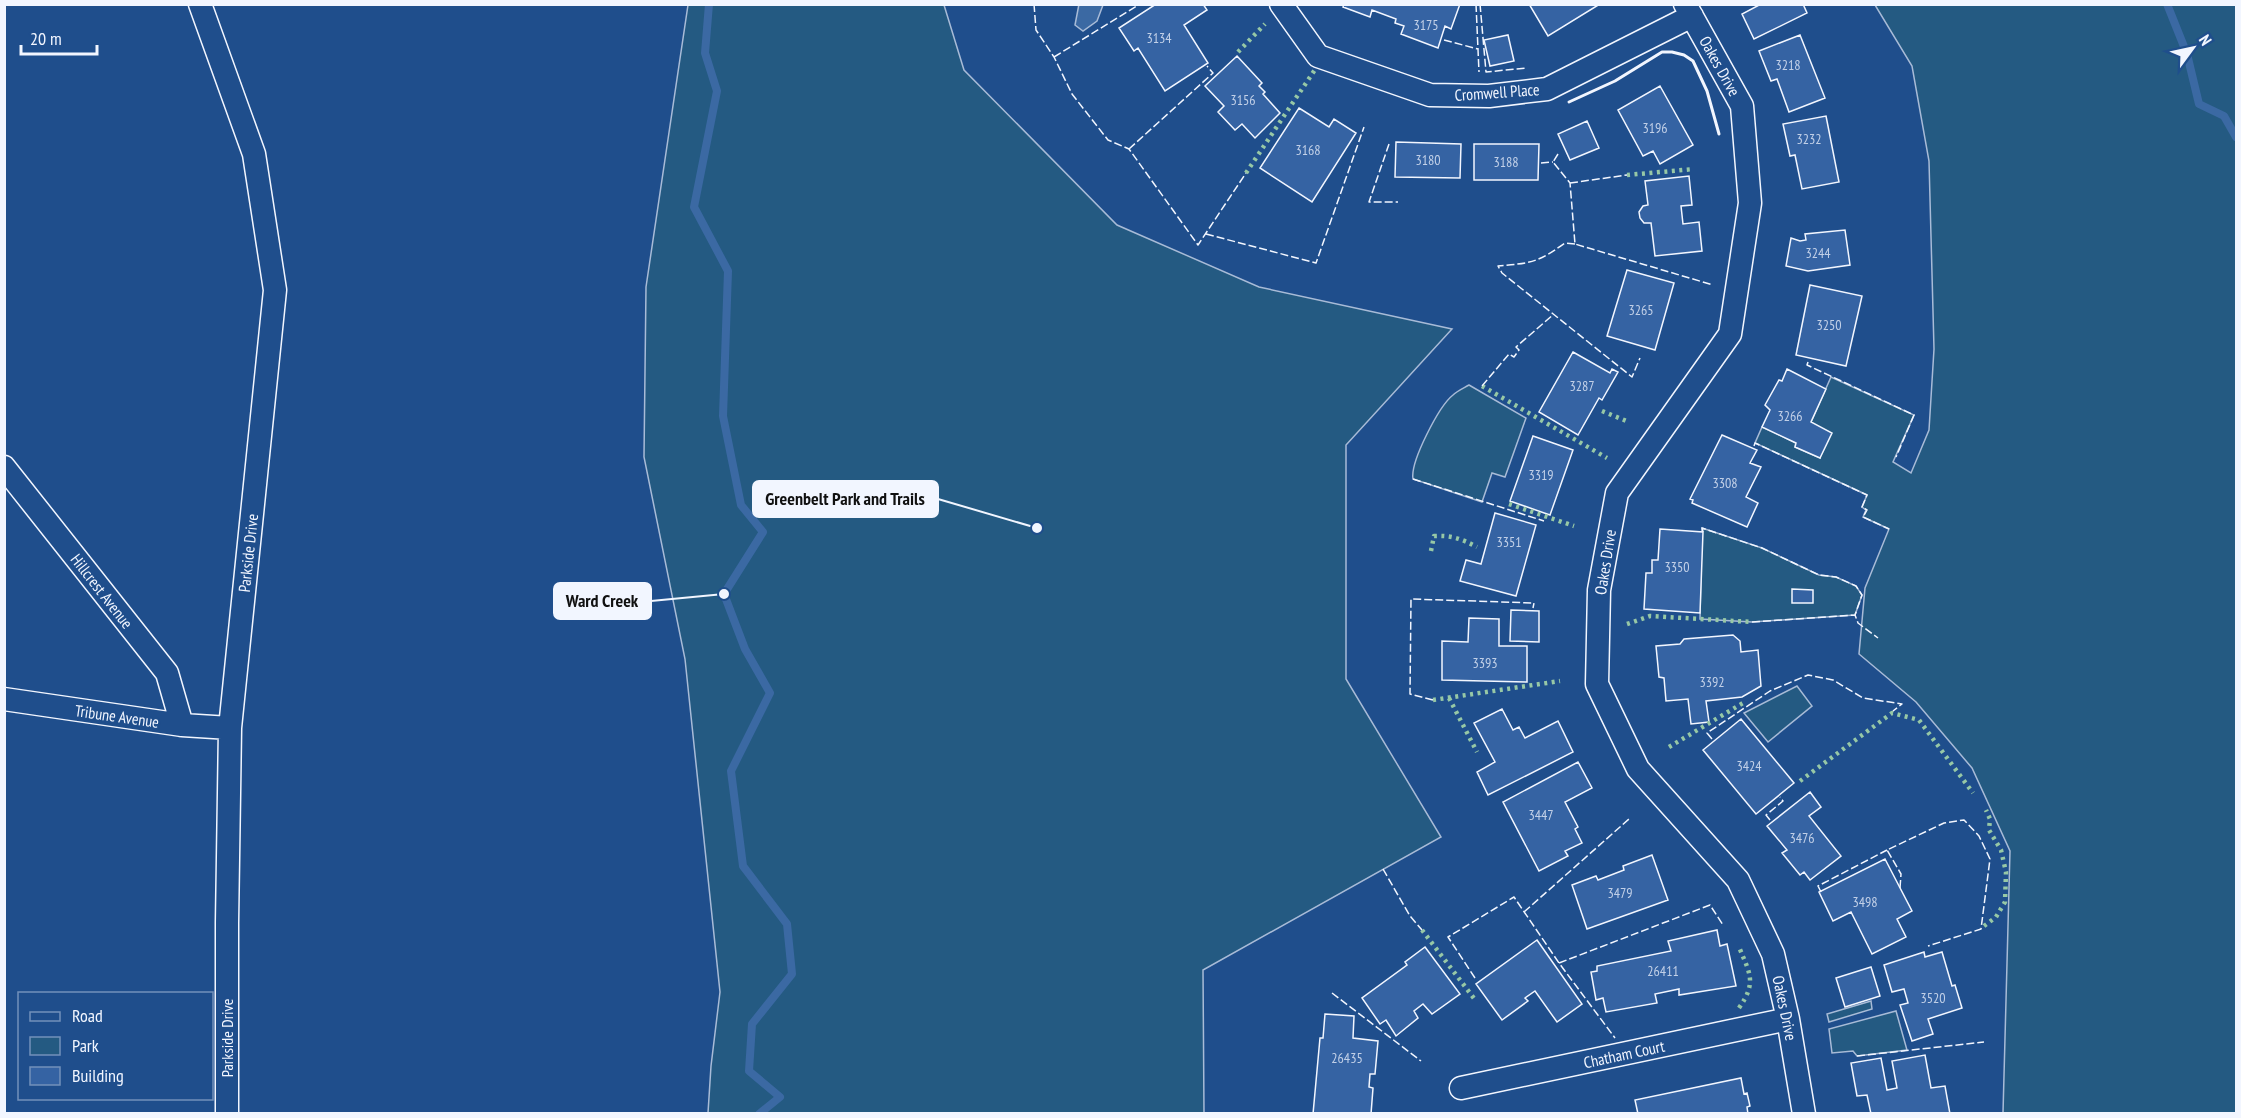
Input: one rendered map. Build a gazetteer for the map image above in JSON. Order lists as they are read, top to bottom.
{
  "streets": {
    "street": [
      "Oakes Drive",
      "Cromwell Place",
      "Parkside Drive",
      "Hillcrest Avenue",
      "Tribune Avenue",
      "Chatham Court"
    ]
  },
  "crossings": [
    ["Oakes Drive", "Cromwell Place"],
    ["Oakes Drive", "Chatham Court"],
    ["Parkside Drive", "Tribune Avenue"],
    ["Hillcrest Avenue", "Tribune Avenue"]
  ],
  "places": ["Greenbelt Park and Trails", "Ward Creek"],
  "house_numbers": [
    "3175",
    "3134",
    "3218",
    "3156",
    "3196",
    "3232",
    "3168",
    "3180",
    "3188",
    "3244",
    "3265",
    "3250",
    "3287",
    "3266",
    "3319",
    "3308",
    "3351",
    "3350",
    "3393",
    "3392",
    "3424",
    "3447",
    "3476",
    "3479",
    "3498",
    "26411",
    "3520",
    "26435"
  ],
  "legend": ["Road", "Park", "Building"],
  "scale_bar": "20 m",
  "north": "top right"
}
